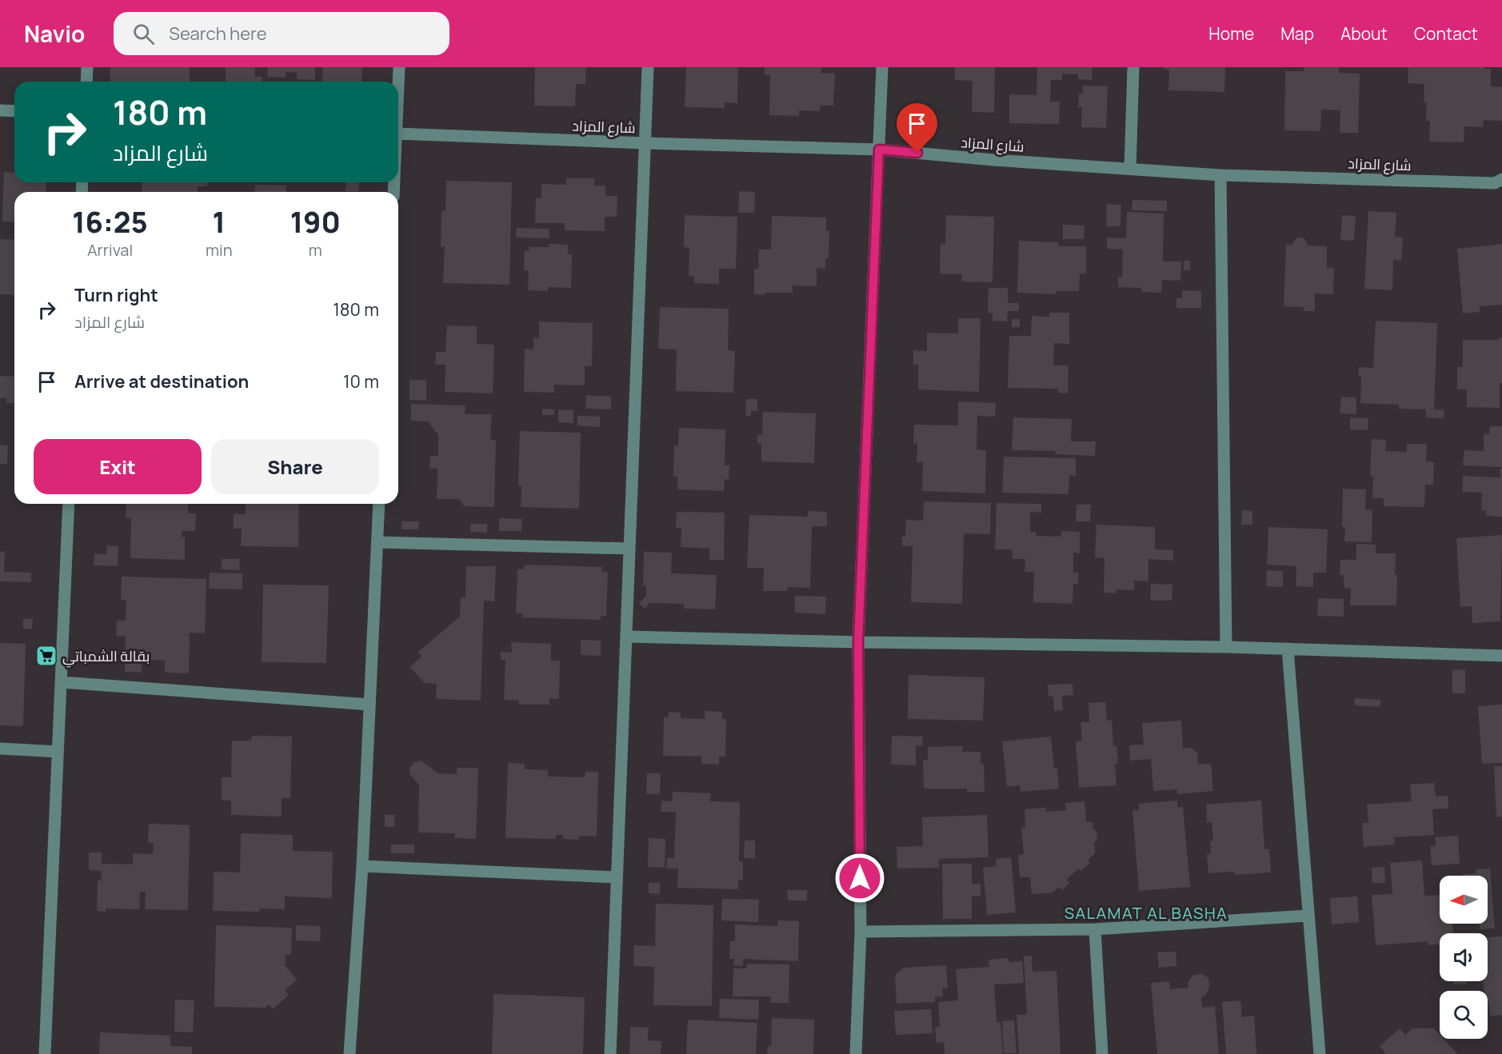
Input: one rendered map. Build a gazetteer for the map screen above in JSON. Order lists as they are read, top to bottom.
{
  "streets": {
    "street": ["شارع المزاد"]
  },
  "districts": ["SALAMAT AL BASHA"],
  "places": {
    "supermarket": ["بقالة الشمباتي"]
  },
  "north": "left",
  "page": {
    "header": "Navio",
    "search": "Search here",
    "nav": [
      "Home",
      "Map",
      "About",
      "Contact"
    ],
    "turn": ["180 m", "شارع المزاد"],
    "eta": [
      "16:25",
      "Arrival",
      "1",
      "min",
      "190",
      "m"
    ],
    "list": [
      {
        "name": "Turn right",
        "note": "شارع المزاد",
        "value": "180 m"
      },
      {
        "name": "Arrive at destination",
        "value": "10 m"
      }
    ],
    "buttons": ["Exit", "Share"]
  }
}
